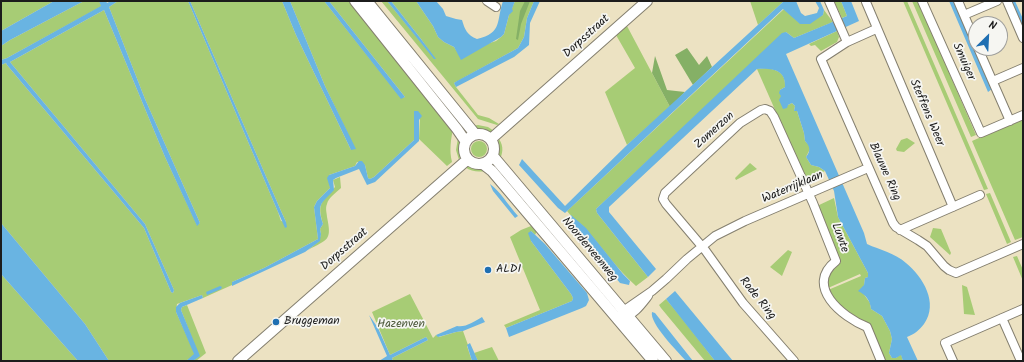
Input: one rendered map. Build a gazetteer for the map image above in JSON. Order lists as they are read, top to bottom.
{
  "streets": {
    "street": [
      "Dorpsstraat",
      "Smuiger",
      "Steffens Weer",
      "Zomerzon",
      "Blauwe Ring",
      "Waterrijklaan",
      "Luwte",
      "Noorderveenweg",
      "Rode Ring"
    ]
  },
  "crossings": [
    ["Dorpsstraat", "Noorderveenweg"],
    ["Zomerzon", "Waterrijklaan"],
    ["Zomerzon", "Luwte"],
    ["Zomerzon", "Rode Ring"],
    ["Blauwe Ring", "Waterrijklaan"],
    ["Waterrijklaan", "Luwte"],
    ["Waterrijklaan", "Noorderveenweg"],
    ["Waterrijklaan", "Rode Ring"]
  ],
  "parks": ["Hazenven"],
  "places": ["ALDI", "Bruggeman"],
  "north": "top right"
}
